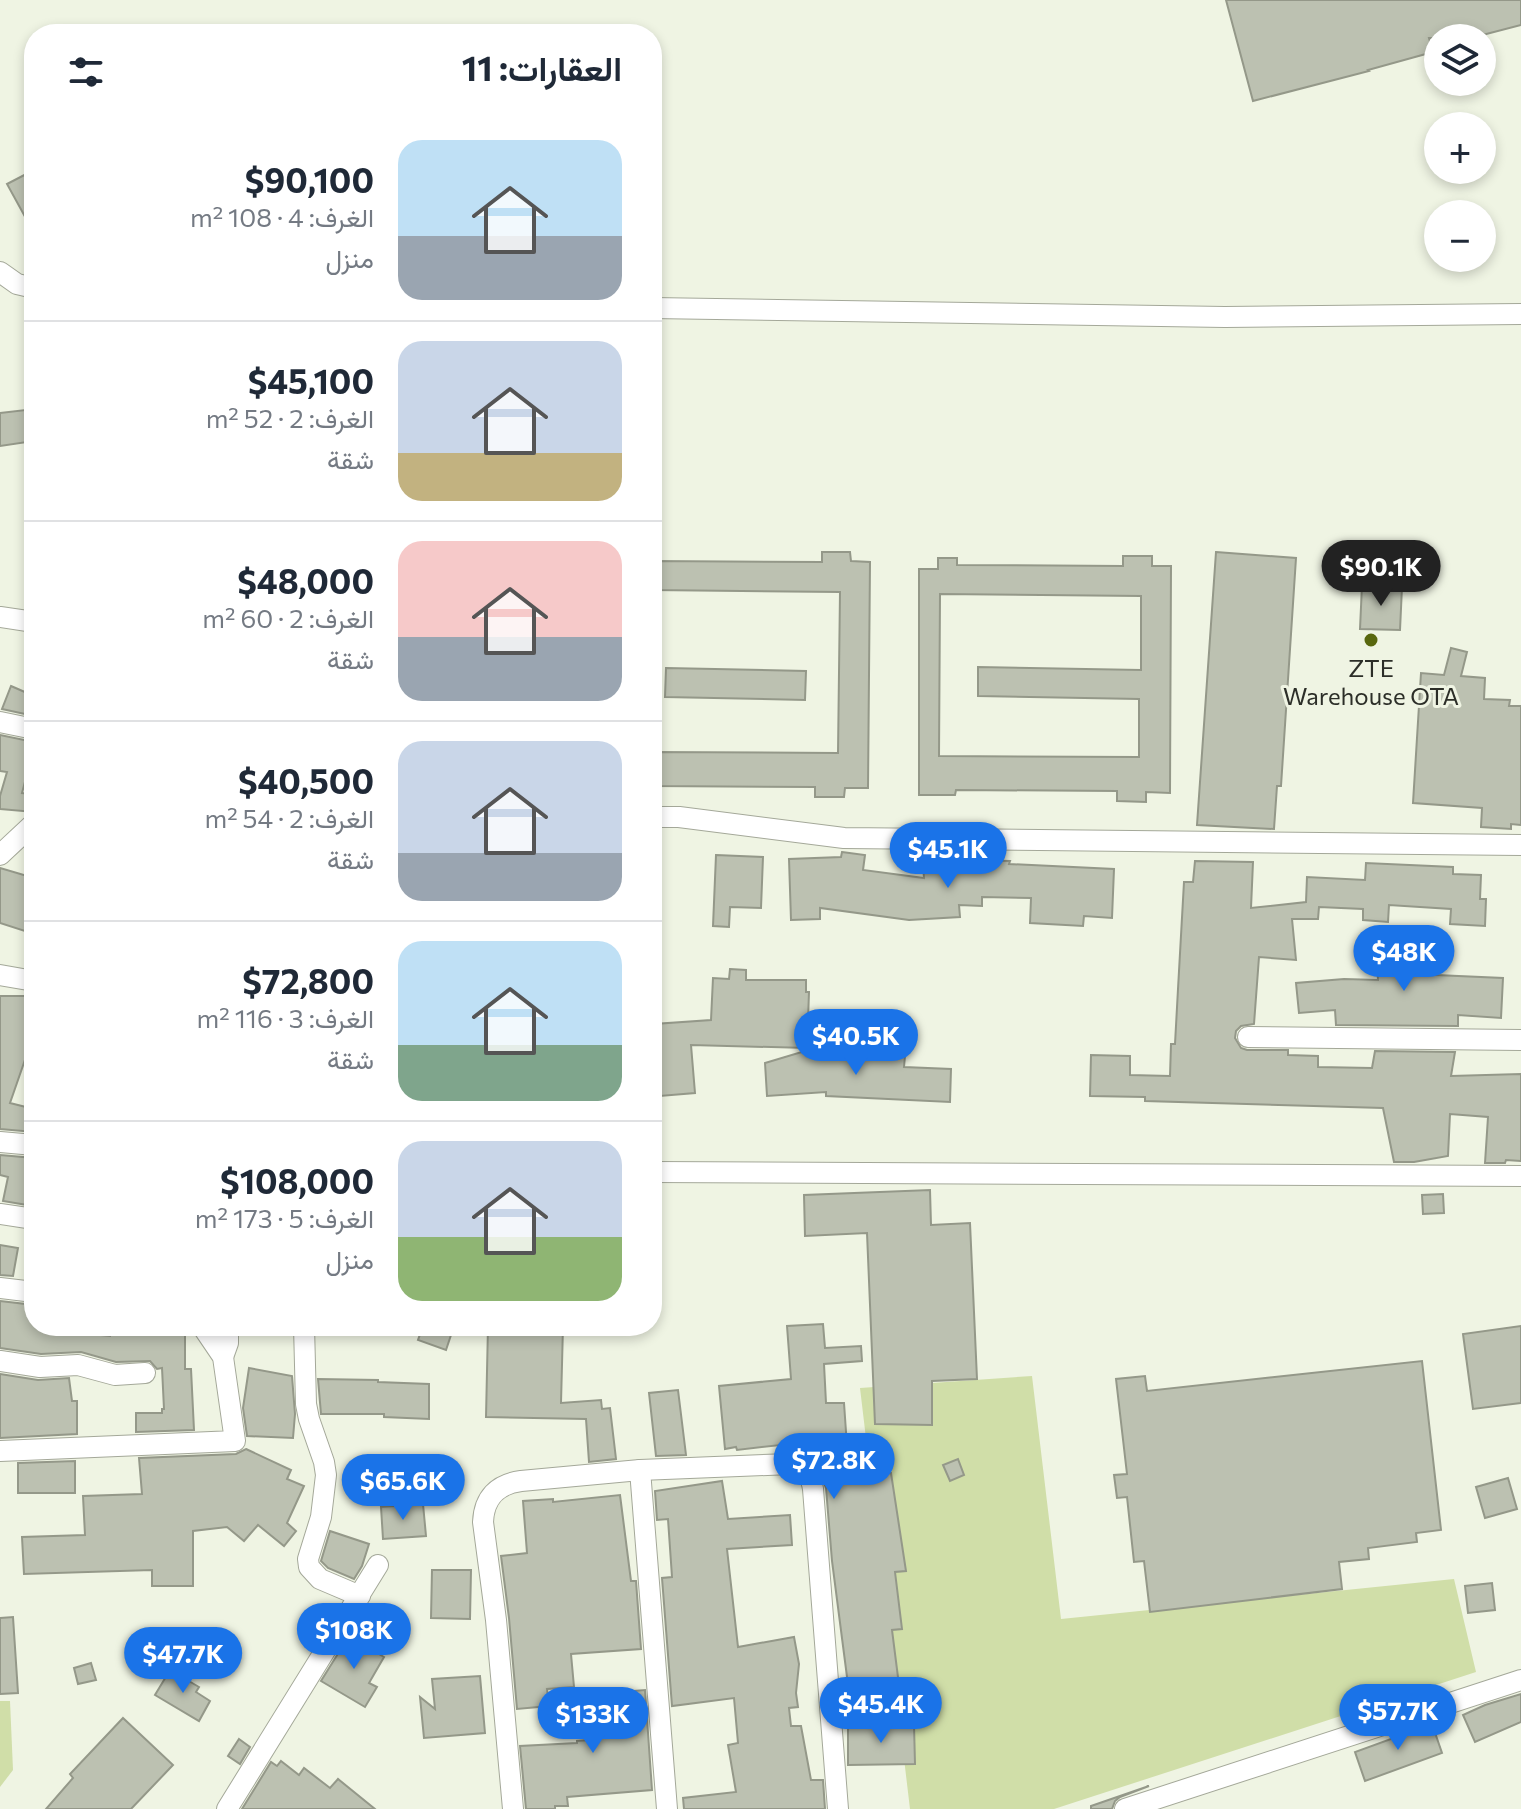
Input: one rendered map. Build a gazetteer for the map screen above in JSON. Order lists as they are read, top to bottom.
{
  "places": ["ZTE Warehouse OTA"],
  "page": {
    "map_buttons": ["+", "−"],
    "heading": "العقارات: 11",
    "list": [
      {
        "name": "$90,100",
        "note": "الغرف: 4 · 108 m² · منزل"
      },
      {
        "name": "$45,100",
        "note": "الغرف: 2 · 52 m² · شقة"
      },
      {
        "name": "$48,000",
        "note": "الغرف: 2 · 60 m² · شقة"
      },
      {
        "name": "$40,500",
        "note": "الغرف: 2 · 54 m² · شقة"
      },
      {
        "name": "$72,800",
        "note": "الغرف: 3 · 116 m² · شقة"
      },
      {
        "name": "$108,000",
        "note": "الغرف: 5 · 173 m² · منزل"
      }
    ],
    "price": [
      "$90.1K",
      "$45.1K",
      "$48K",
      "$40.5K",
      "$72.8K",
      "$65.6K",
      "$108K",
      "$47.7K",
      "$45.4K",
      "$57.7K",
      "$133K"
    ]
  }
}
